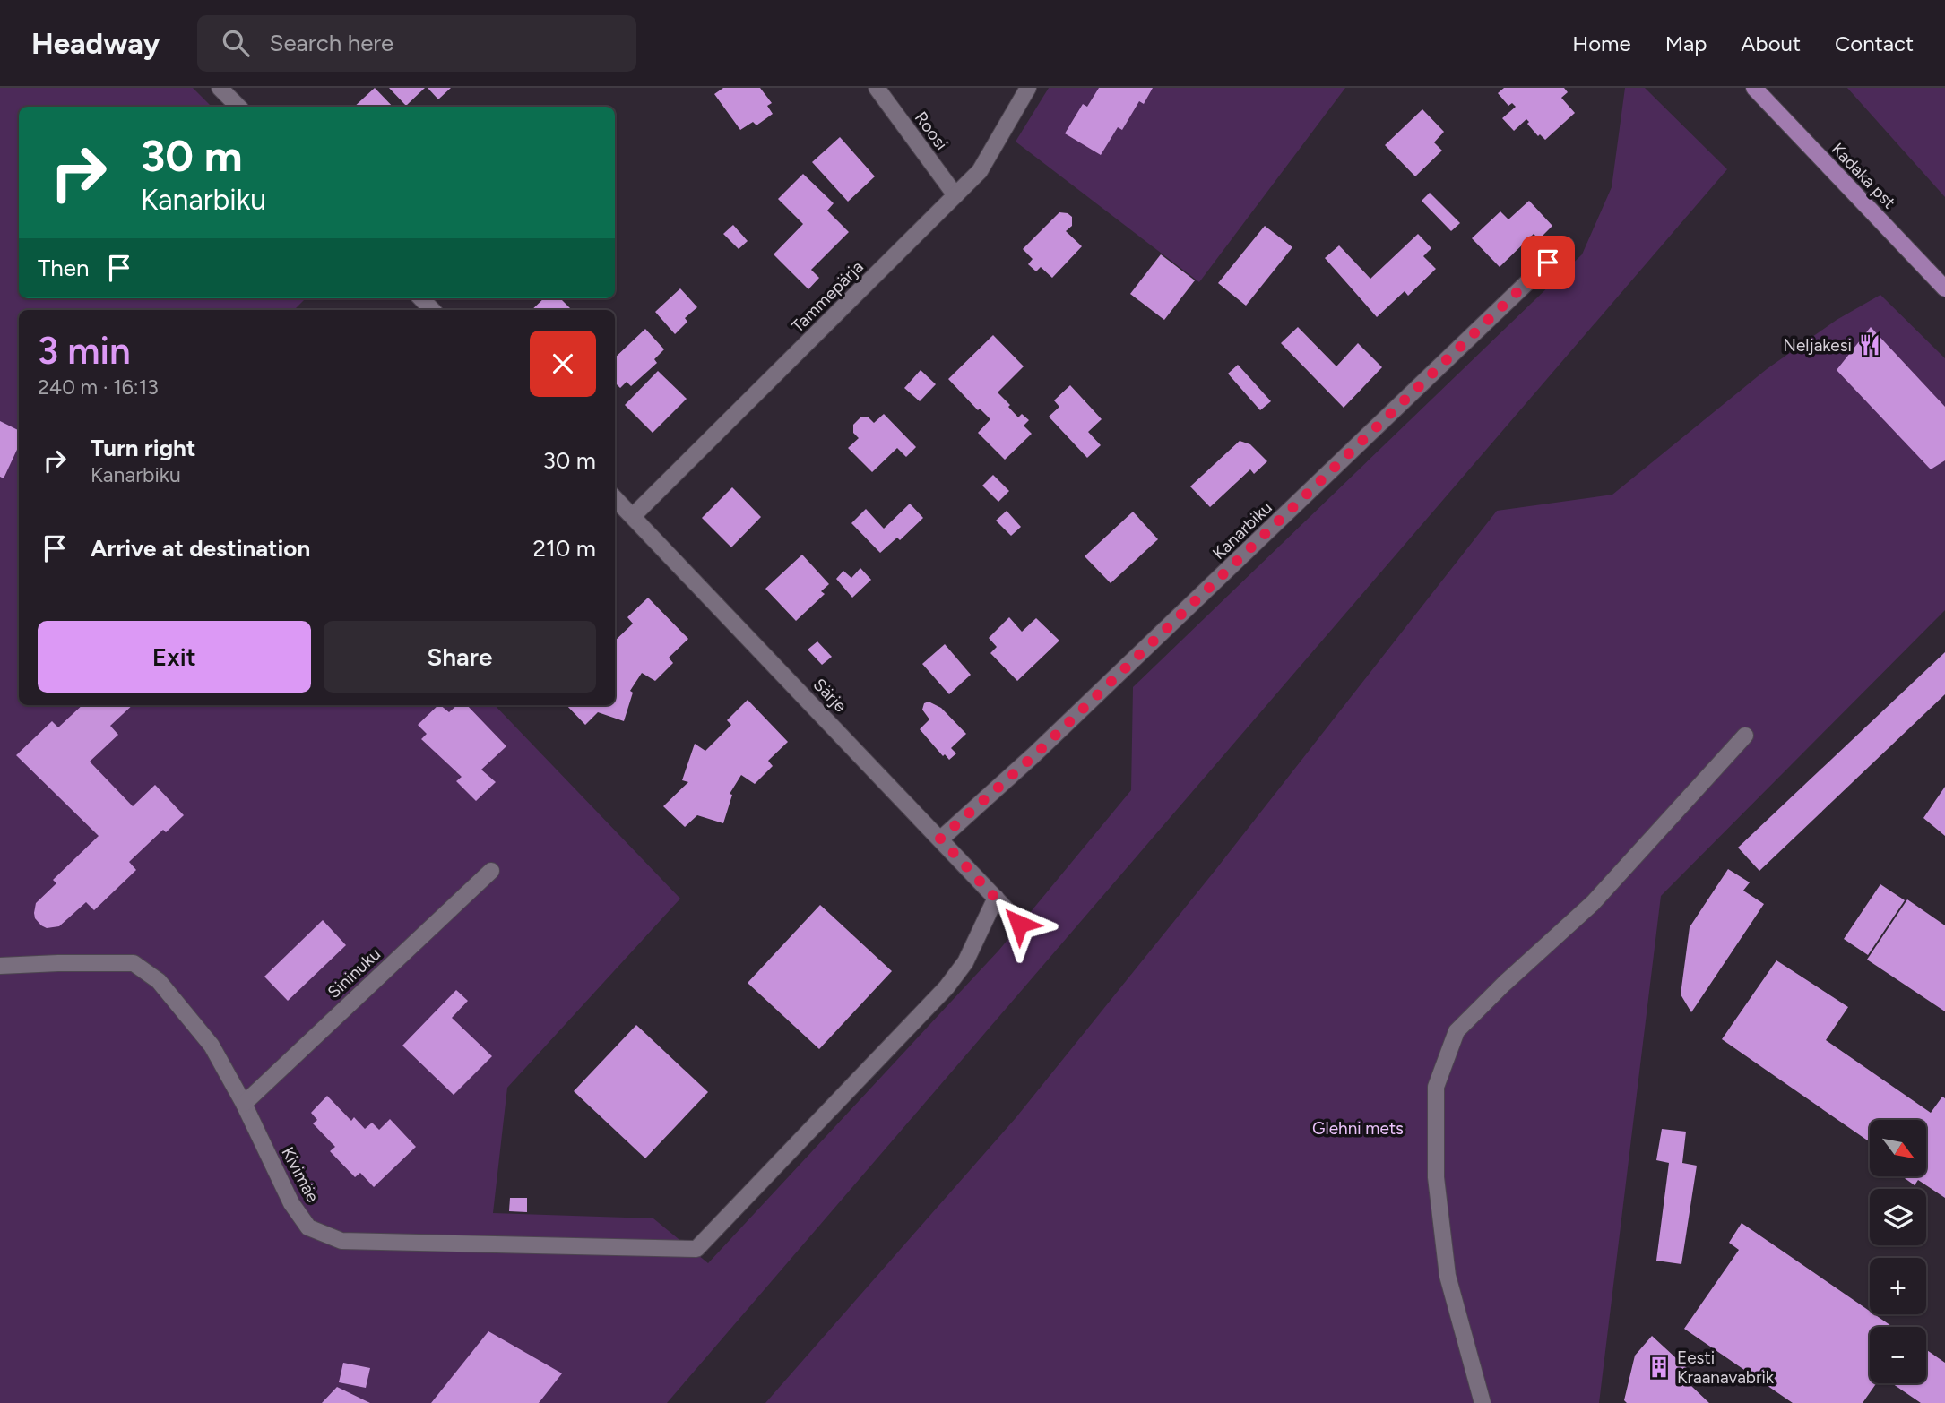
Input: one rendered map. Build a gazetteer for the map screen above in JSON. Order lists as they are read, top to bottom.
{
  "streets": {
    "main road": ["Kadaka pst"],
    "street": [
      "Roosi",
      "Tammepärja",
      "Kanarbiku",
      "Särje",
      "Sininuku",
      "Kivimäe"
    ]
  },
  "crossings": [
    ["Roosi", "Tammepärja"],
    ["Tammepärja", "Särje"],
    ["Kanarbiku", "Särje"],
    ["Särje", "Kivimäe"],
    ["Sininuku", "Kivimäe"]
  ],
  "parks": ["Glehni mets"],
  "places": {
    "restaurant": ["Neljakesi"],
    "building": ["Eesti Kraanavabrik"]
  },
  "north": "bottom right",
  "page": {
    "header": "Headway",
    "search": "Search here",
    "nav": [
      "Home",
      "Map",
      "About",
      "Contact"
    ],
    "turn": ["30 m", "Kanarbiku"],
    "then": "Then",
    "heading": ["3 min", "240 m · 16:13"],
    "list": [
      {
        "name": "Turn right",
        "note": "Kanarbiku",
        "value": "30 m"
      },
      {
        "name": "Arrive at destination",
        "value": "210 m"
      }
    ],
    "buttons": ["Exit", "Share"],
    "map_buttons": ["+", "−"]
  }
}
